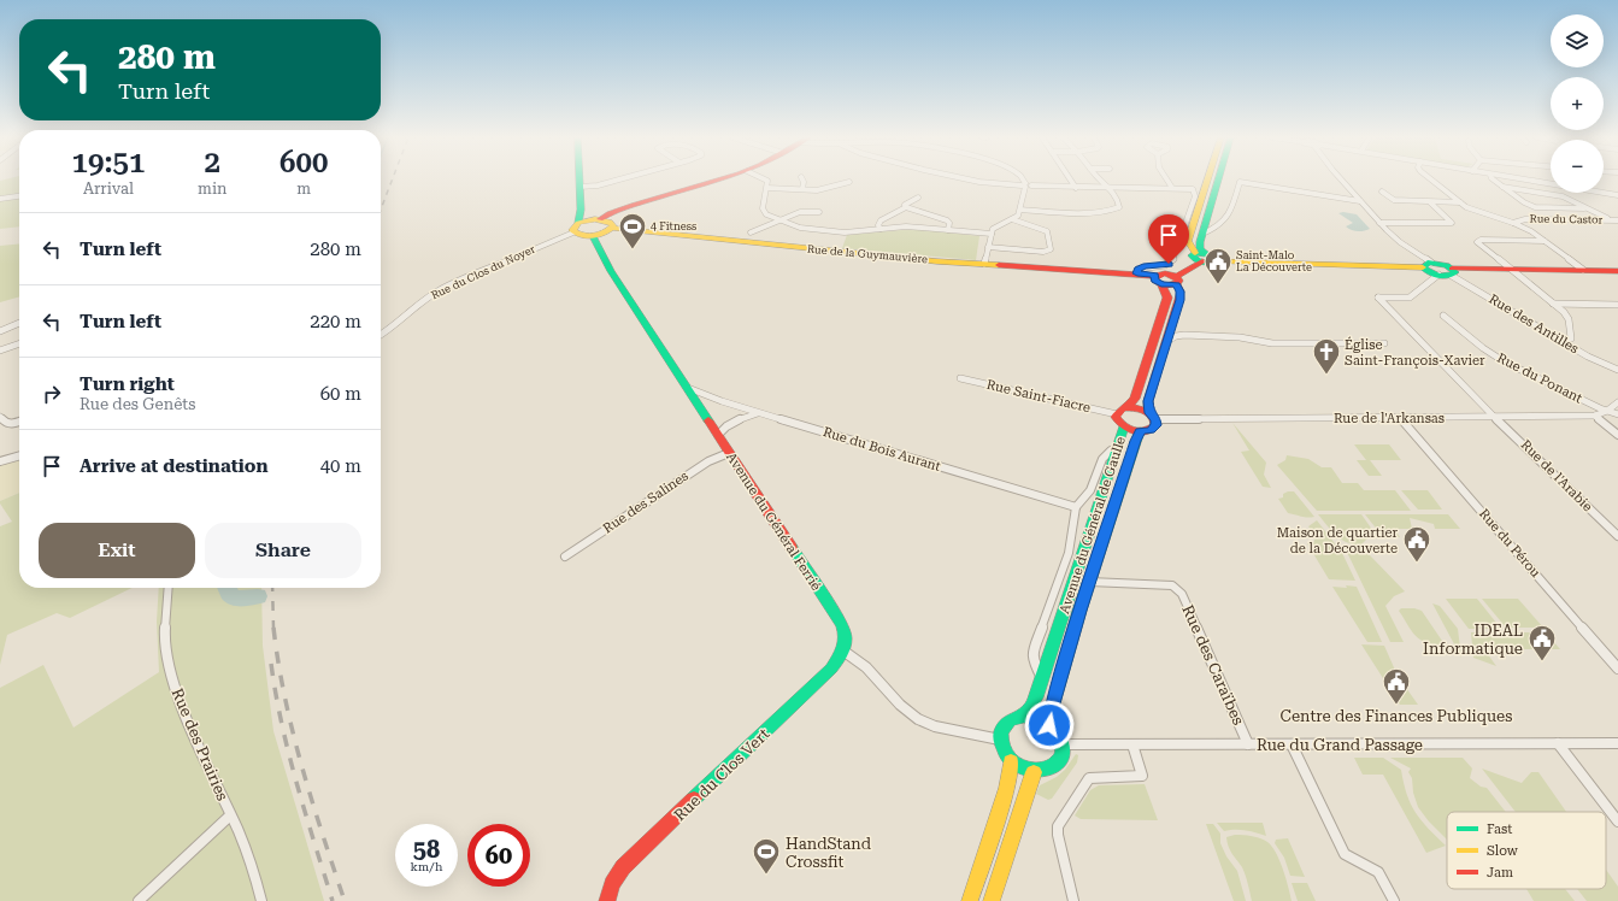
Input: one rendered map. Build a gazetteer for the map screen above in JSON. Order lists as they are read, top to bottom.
{
  "streets": {
    "street": [
      "Rue du Castor",
      "Rue de la Guymauvière",
      "Rue du Clos du Noyer",
      "Rue des Antilles",
      "Rue du Ponant",
      "Rue Saint-Fiacre",
      "Rue de l'Arkansas",
      "Rue du Bois Aurant",
      "Rue de l'Arabie",
      "Rue des Salines",
      "Avenue du Général Ferrié",
      "Avenue du Général de Gaulle",
      "Rue du Pérou",
      "Rue des Caraïbes",
      "Rue des Prairies",
      "Rue du Grand Passage",
      "Rue du Clos Vert"
    ]
  },
  "crossings": [
    ["Rue du Ponant", "Rue de l'Arkansas"],
    ["Rue de l'Arkansas", "Rue de l'Arabie"],
    ["Rue de l'Arkansas", "Rue du Pérou"],
    ["Rue du Bois Aurant", "Avenue du Général Ferrié"],
    ["Rue du Bois Aurant", "Avenue du Général de Gaulle"],
    ["Rue des Salines", "Avenue du Général Ferrié"],
    ["Avenue du Général Ferrié", "Rue du Clos Vert"],
    ["Avenue du Général de Gaulle", "Rue des Caraïbes"],
    ["Avenue du Général de Gaulle", "Rue du Grand Passage"],
    ["Rue des Caraïbes", "Rue du Grand Passage"]
  ],
  "places": {
    "sports": ["4 Fitness", "HandStand Crossfit"],
    "public building": [
      "Saint-Malo La Découverte",
      "Maison de quartier de la Découverte",
      "IDEAL Informatique",
      "Centre des Finances Publiques"
    ],
    "church": ["Église Saint-François-Xavier"]
  },
  "legend": ["Fast", "Slow", "Jam"],
  "page": {
    "map_buttons": ["+", "−"],
    "turn": ["280 m", "Turn left"],
    "eta": [
      "19:51",
      "Arrival",
      "2",
      "min",
      "600",
      "m"
    ],
    "list": [
      {
        "name": "Turn left",
        "value": "280 m"
      },
      {
        "name": "Turn left",
        "value": "220 m"
      },
      {
        "name": "Turn right",
        "note": "Rue des Genêts",
        "value": "60 m"
      },
      {
        "name": "Arrive at destination",
        "value": "40 m"
      }
    ],
    "buttons": ["Exit", "Share"],
    "speed": "58 km/h",
    "limit": "60"
  }
}
